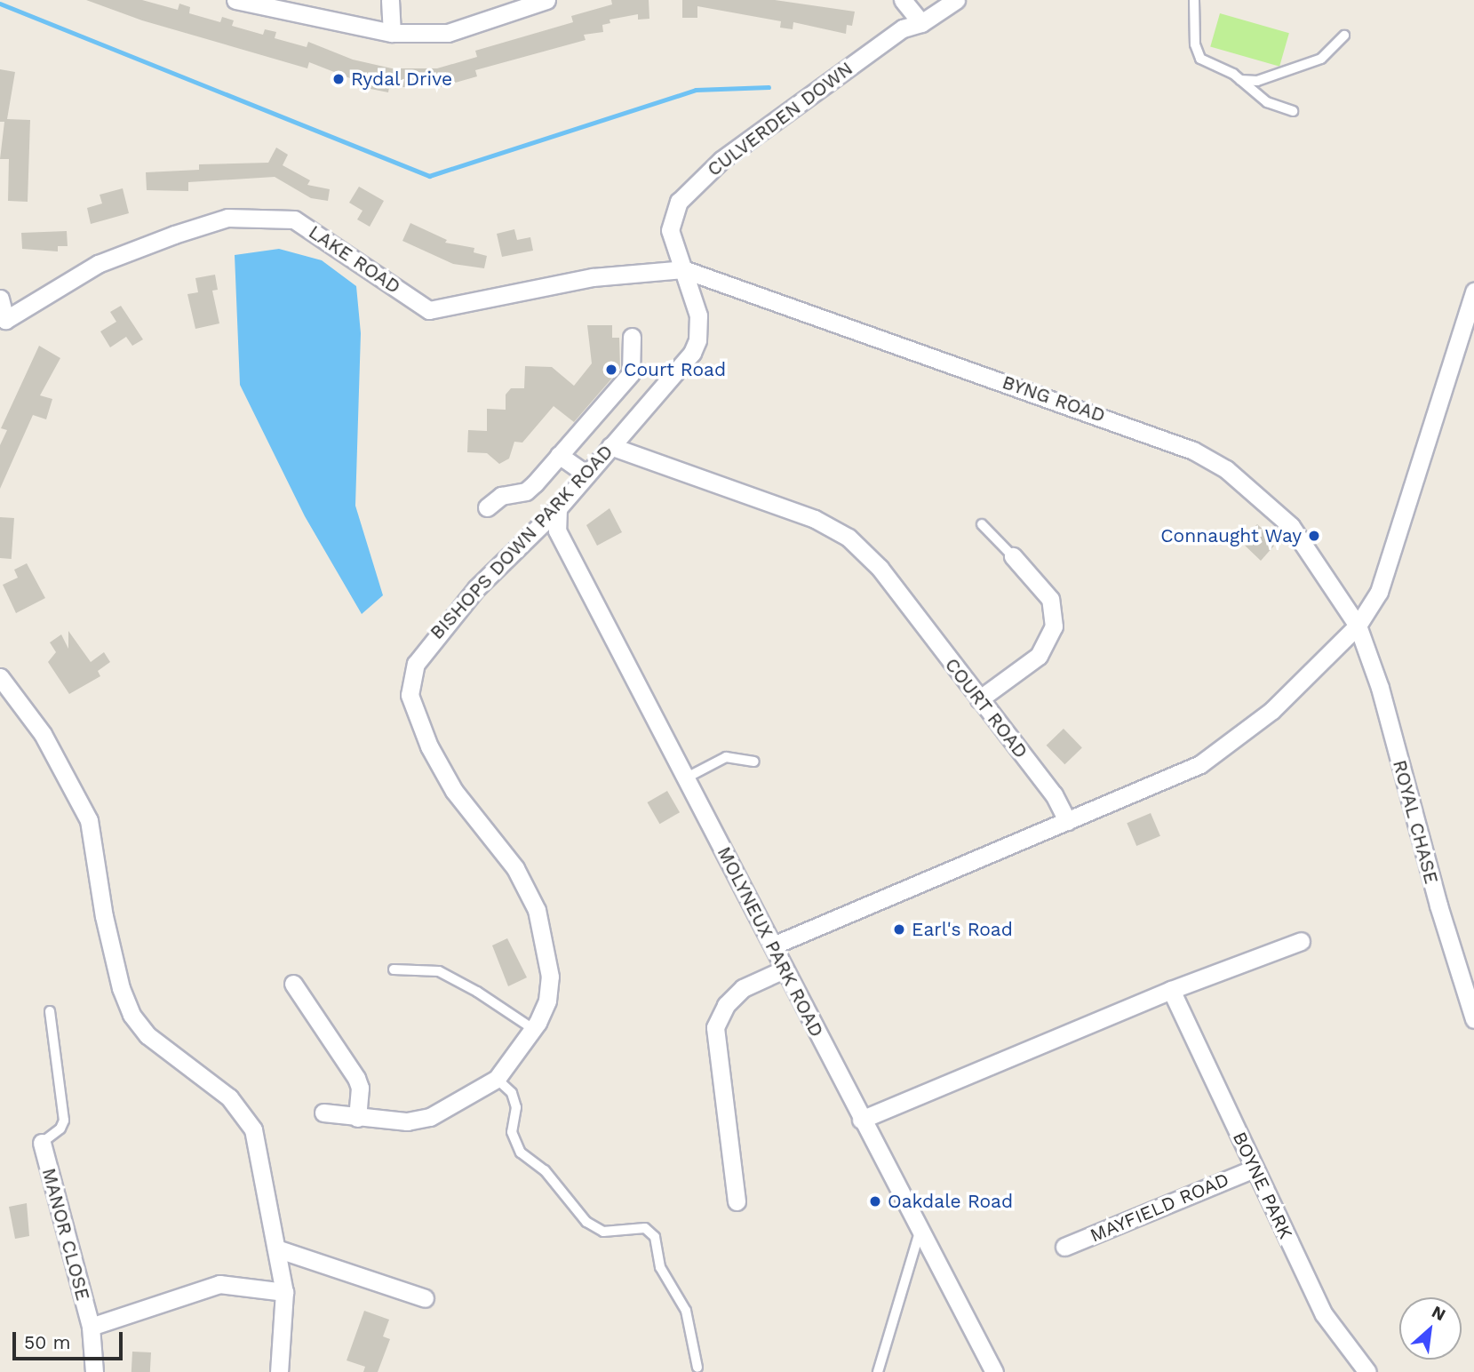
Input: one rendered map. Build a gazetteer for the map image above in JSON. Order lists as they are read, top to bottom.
{
  "streets": {
    "street": [
      "CULVERDEN DOWN",
      "LAKE ROAD",
      "BYNG ROAD",
      "BISHOPS DOWN PARK ROAD",
      "COURT ROAD",
      "ROYAL CHASE",
      "MOLYNEUX PARK ROAD",
      "BOYNE PARK",
      "MAYFIELD ROAD",
      "MANOR CLOSE"
    ]
  },
  "crossings": [
    ["CULVERDEN DOWN", "LAKE ROAD"],
    ["CULVERDEN DOWN", "BYNG ROAD"],
    ["CULVERDEN DOWN", "BISHOPS DOWN PARK ROAD"],
    ["LAKE ROAD", "BYNG ROAD"],
    ["BYNG ROAD", "ROYAL CHASE"],
    ["BISHOPS DOWN PARK ROAD", "COURT ROAD"],
    ["BISHOPS DOWN PARK ROAD", "MOLYNEUX PARK ROAD"],
    ["BOYNE PARK", "MAYFIELD ROAD"]
  ],
  "places": [
    "Rydal Drive",
    "Court Road",
    "Connaught Way",
    "Earl's Road",
    "Oakdale Road"
  ],
  "scale_bar": "50 m",
  "north": "top right"
}
